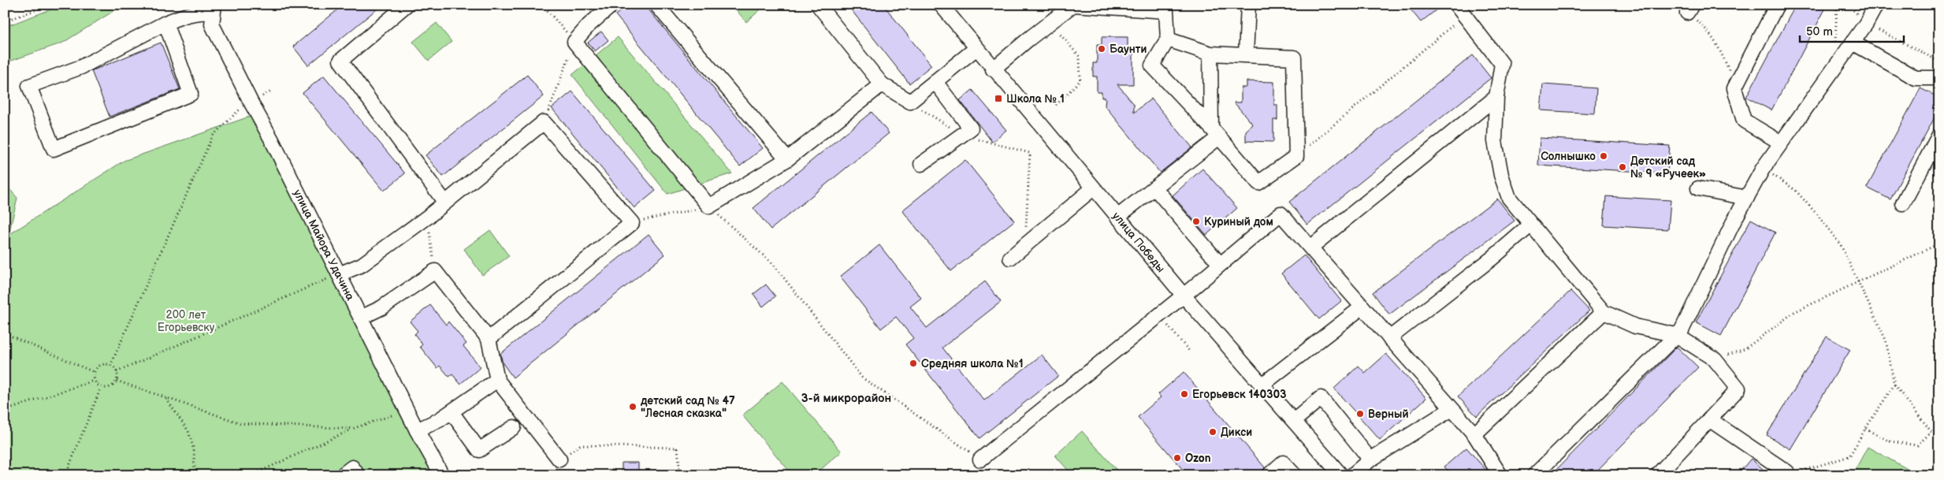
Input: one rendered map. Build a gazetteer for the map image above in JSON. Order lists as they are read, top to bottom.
{
  "streets": {
    "street": ["улица Победы", "улица Майора Удачина"]
  },
  "districts": ["3-й микрорайон"],
  "parks": ["200 лет Егорьевску"],
  "places": {
    "other": [
      "Баунти",
      "Солнышко",
      "Детский сад № 9 «Ручеек»",
      "Куриный дом",
      "Средняя школа №1",
      "Егорьевск 140303",
      "детский сад № 47 \"Лесная сказка\"",
      "Верный",
      "Дикси",
      "Ozon"
    ],
    "transit": ["Школа № 1"]
  },
  "scale_bar": "50 m"
}
